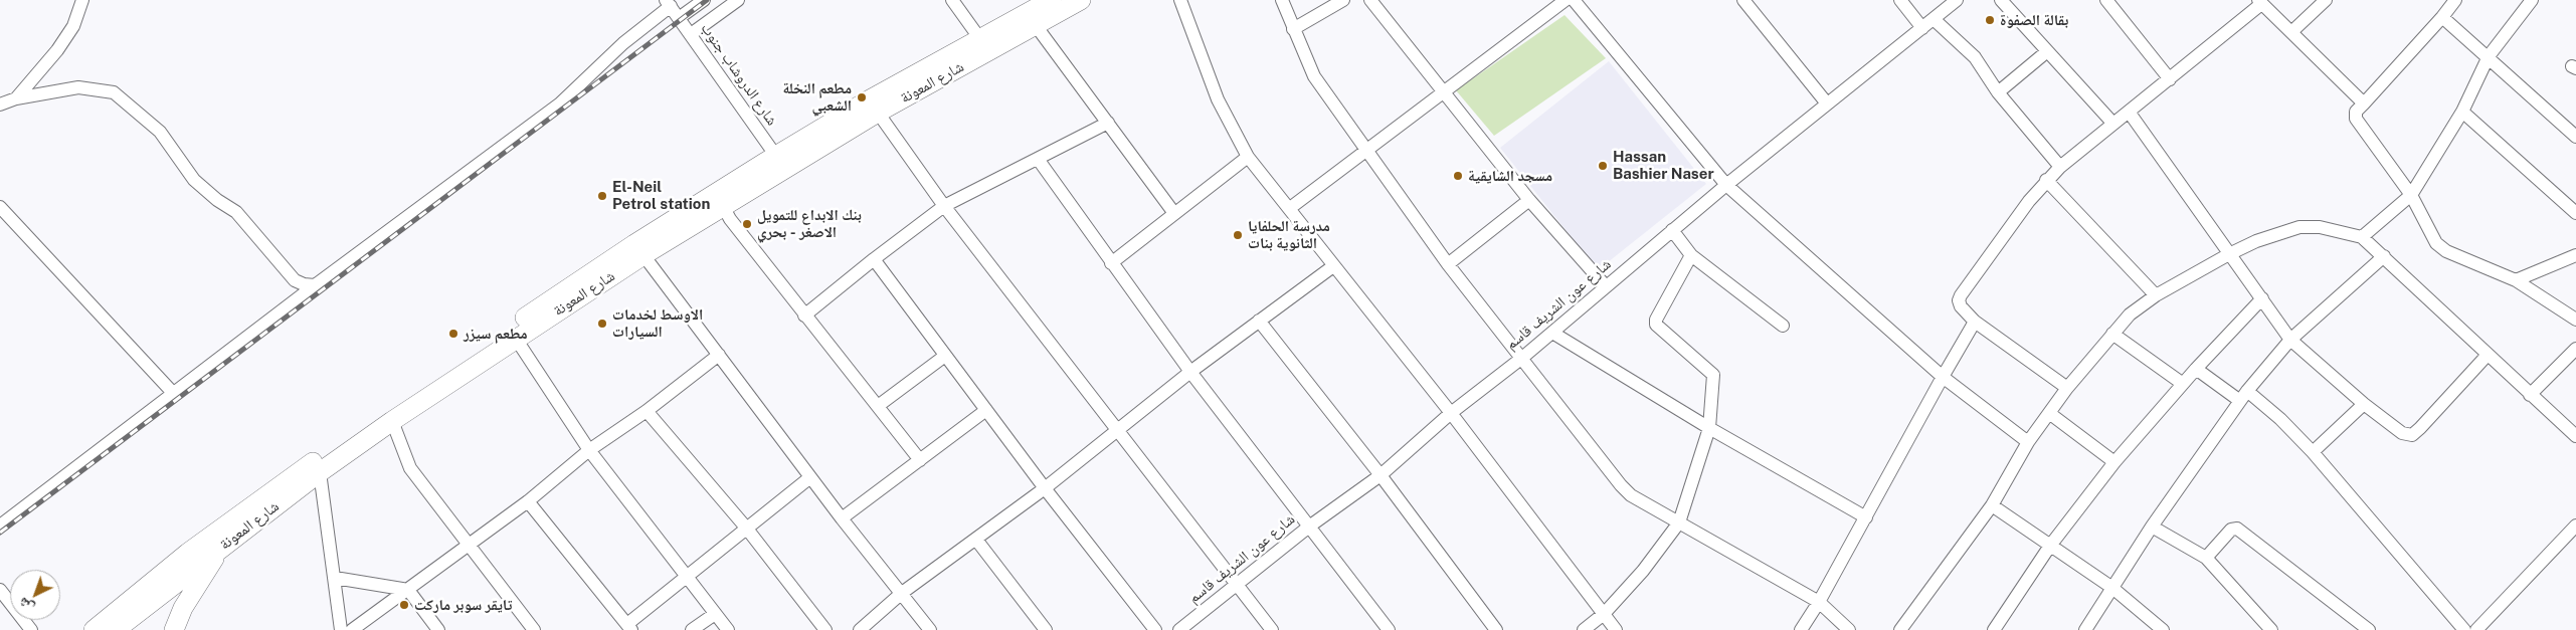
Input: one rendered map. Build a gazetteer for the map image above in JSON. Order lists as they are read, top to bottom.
{
  "streets": {
    "highway": ["شارع المعونة"],
    "street": ["شارع الدروشاب جنوب", "شارع عون الشريف قاسم"]
  },
  "crossings": [
    ["شارع الدروشاب جنوب", "شارع المعونة"]
  ],
  "places": [
    "بقالة الصفوة",
    "مطعم النخلة الشعبي",
    "Hassan Bashier Naser",
    "مسجد الشايقية",
    "El-Neil Petrol station",
    "بنك الابداع للتمويل الاصغر - بحري",
    "مدرسة الحلفايا الثانوية بنات",
    "الاوسط لخدمات السيارات",
    "مطعم سيزر",
    "تايقر سوبر ماركت"
  ],
  "north": "bottom left"
}
